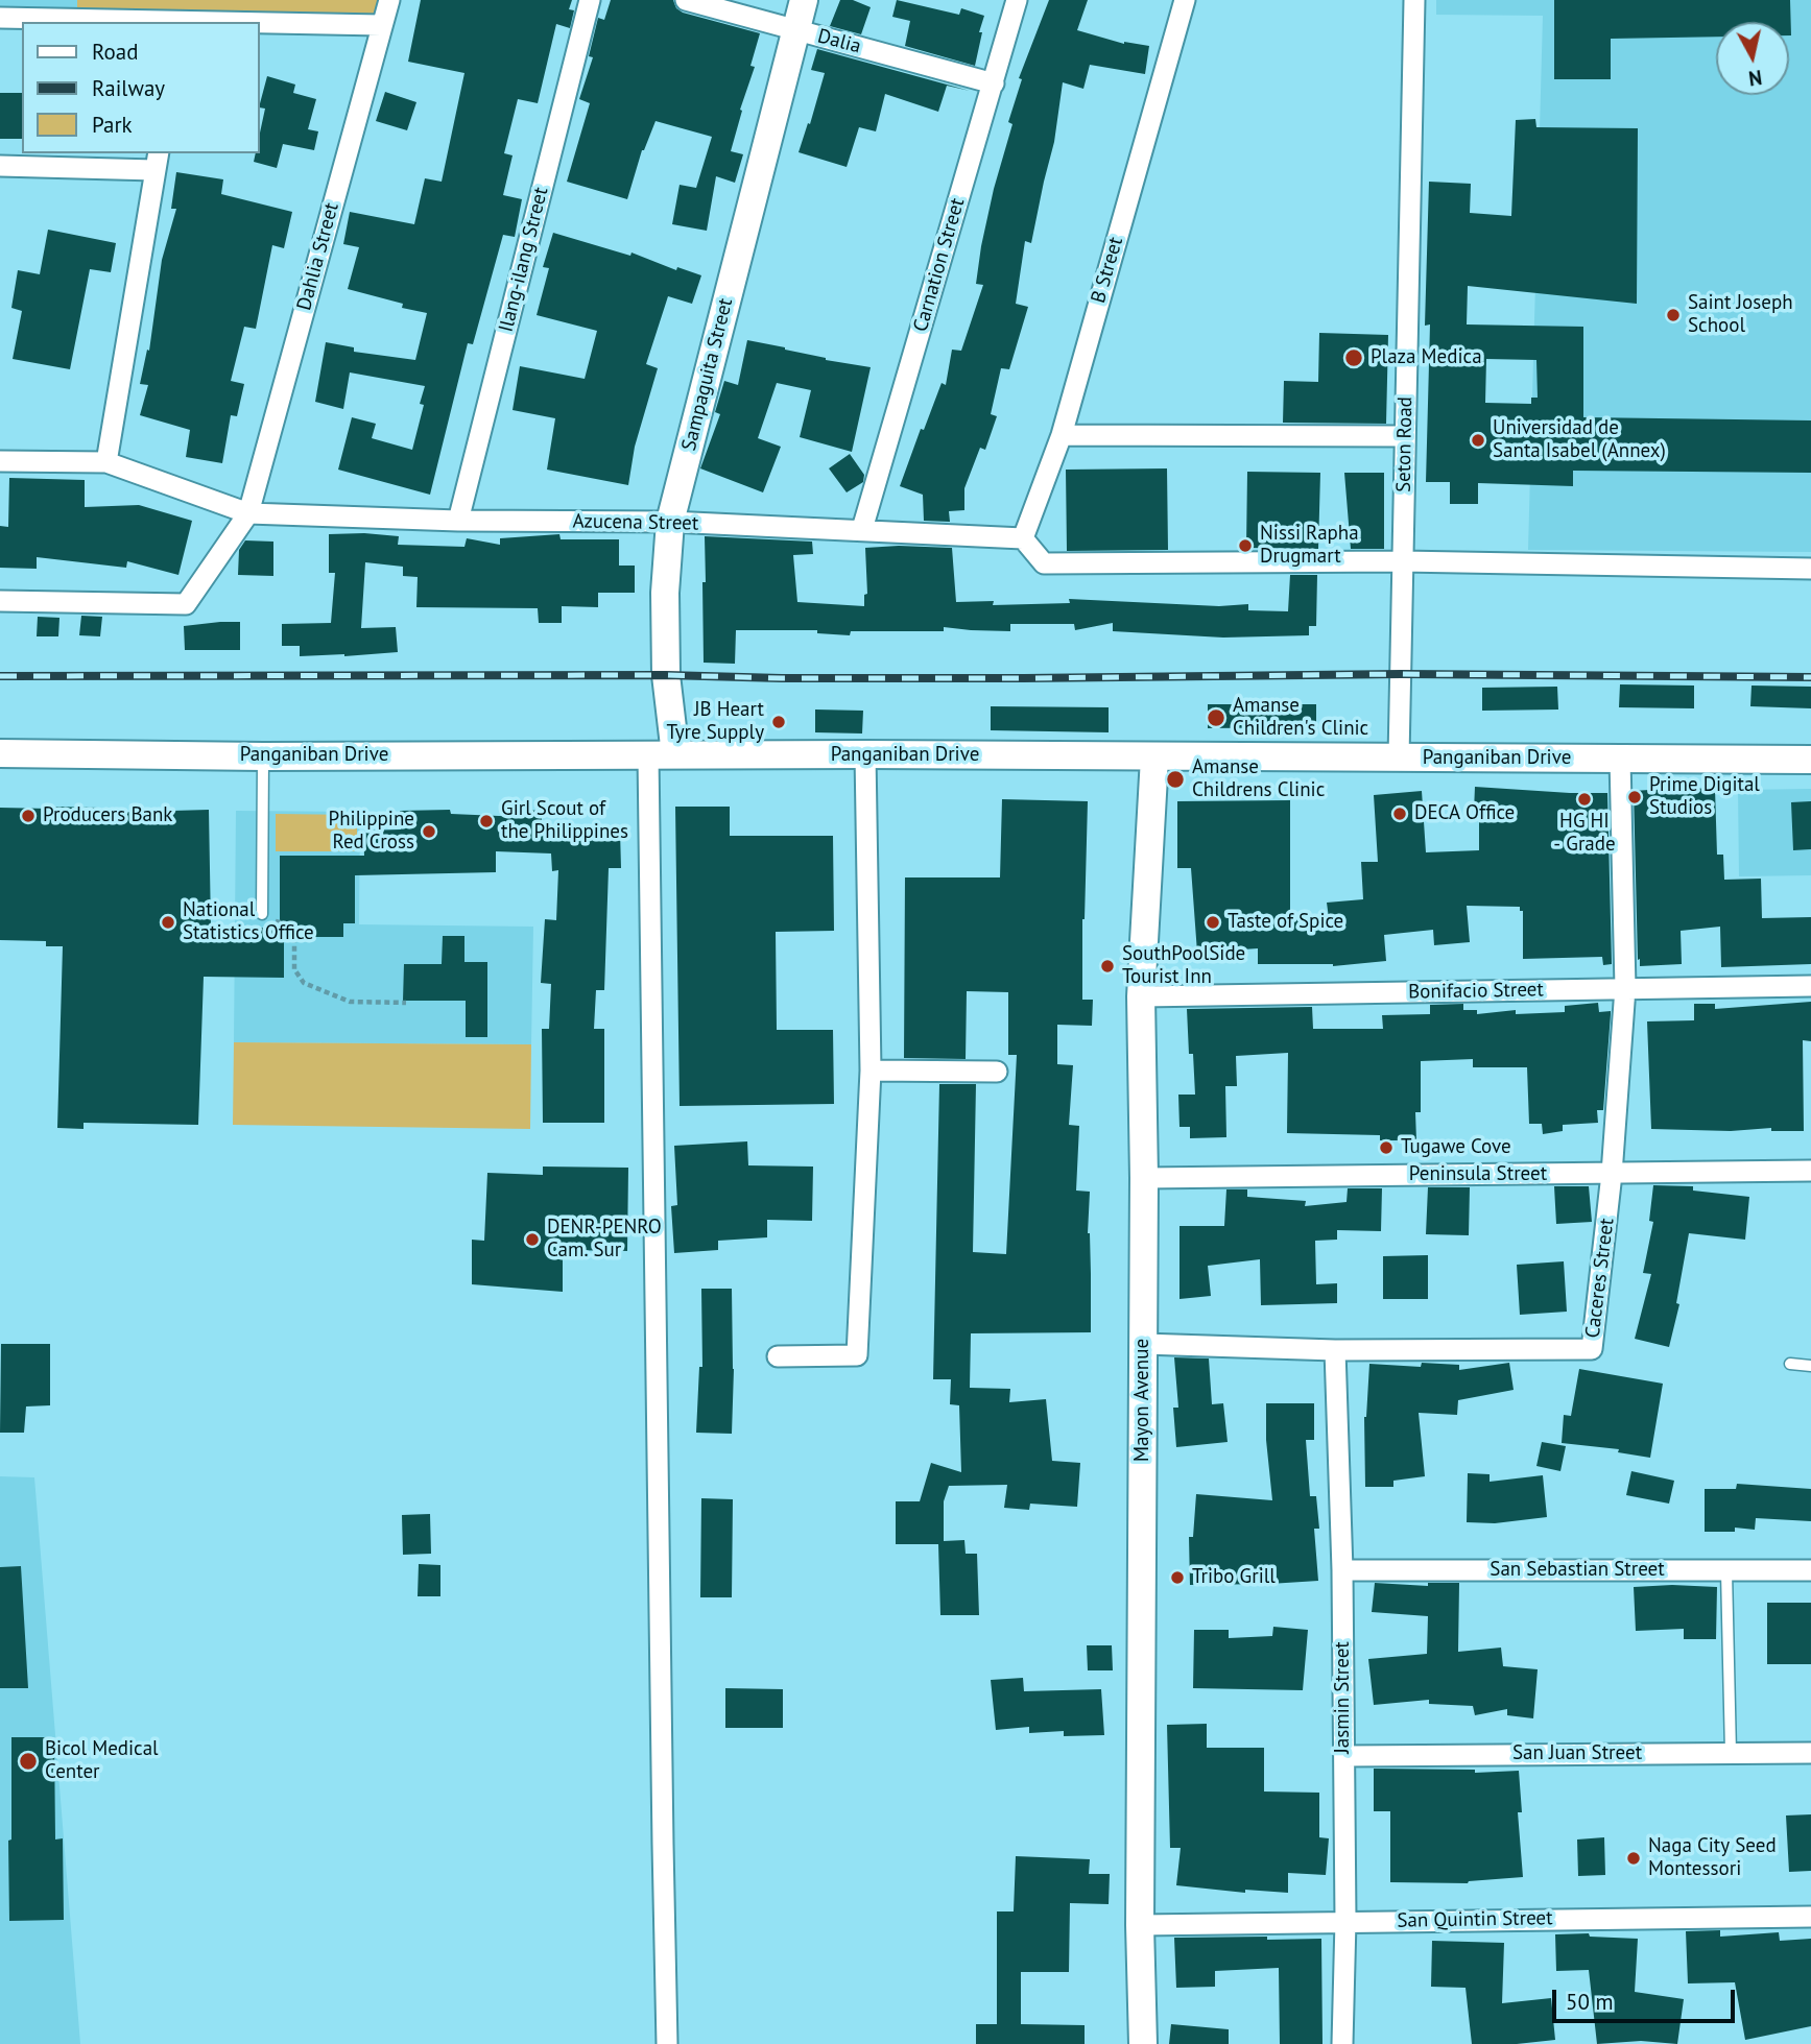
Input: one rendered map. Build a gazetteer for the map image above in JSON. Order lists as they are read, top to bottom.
{
  "streets": {
    "street": [
      "Dalia",
      "Dahlia Street",
      "Ilang-ilang Street",
      "Carnation Street",
      "B Street",
      "Sampaguita Street",
      "Seton Road",
      "Azucena Street",
      "Panganiban Drive",
      "Bonifacio Street",
      "Peninsula Street",
      "Caceres Street",
      "Mayon Avenue",
      "San Sebastian Street",
      "Jasmin Street",
      "San Juan Street",
      "San Quintin Street"
    ]
  },
  "crossings": [
    ["Dalia", "Carnation Street"],
    ["Dalia", "Sampaguita Street"],
    ["Dahlia Street", "Azucena Street"],
    ["Ilang-ilang Street", "Azucena Street"],
    ["Carnation Street", "Azucena Street"],
    ["B Street", "Azucena Street"],
    ["Sampaguita Street", "Azucena Street"],
    ["Sampaguita Street", "Panganiban Drive"],
    ["Seton Road", "Panganiban Drive"],
    ["Panganiban Drive", "Caceres Street"],
    ["Panganiban Drive", "Mayon Avenue"],
    ["Bonifacio Street", "Caceres Street"],
    ["Bonifacio Street", "Mayon Avenue"],
    ["Peninsula Street", "Caceres Street"],
    ["Peninsula Street", "Mayon Avenue"],
    ["Caceres Street", "Mayon Avenue"],
    ["Caceres Street", "Jasmin Street"],
    ["Mayon Avenue", "San Quintin Street"],
    ["San Sebastian Street", "Jasmin Street"],
    ["Jasmin Street", "San Juan Street"],
    ["Jasmin Street", "San Quintin Street"]
  ],
  "places": [
    "Saint Joseph School",
    "Plaza Medica",
    "Universidad de Santa Isabel (Annex)",
    "Nissi Rapha Drugmart",
    "Amanse Children's Clinic",
    "JB Heart Tyre Supply",
    "Amanse Childrens Clinic",
    "Prime Digital Studios",
    "HG HI - Grade",
    "DECA Office",
    "Producers Bank",
    "Girl Scout of the Philippines",
    "Philippine Red Cross",
    "National Statistics Office",
    "Taste of Spice",
    "SouthPoolSide Tourist Inn",
    "Tugawe Cove",
    "DENR-PENRO Cam. Sur",
    "Tribo Grill",
    "Bicol Medical Center",
    "Naga City Seed Montessori"
  ],
  "legend": ["Road", "Railway", "Park"],
  "scale_bar": "50 m",
  "north": "bottom"
}
